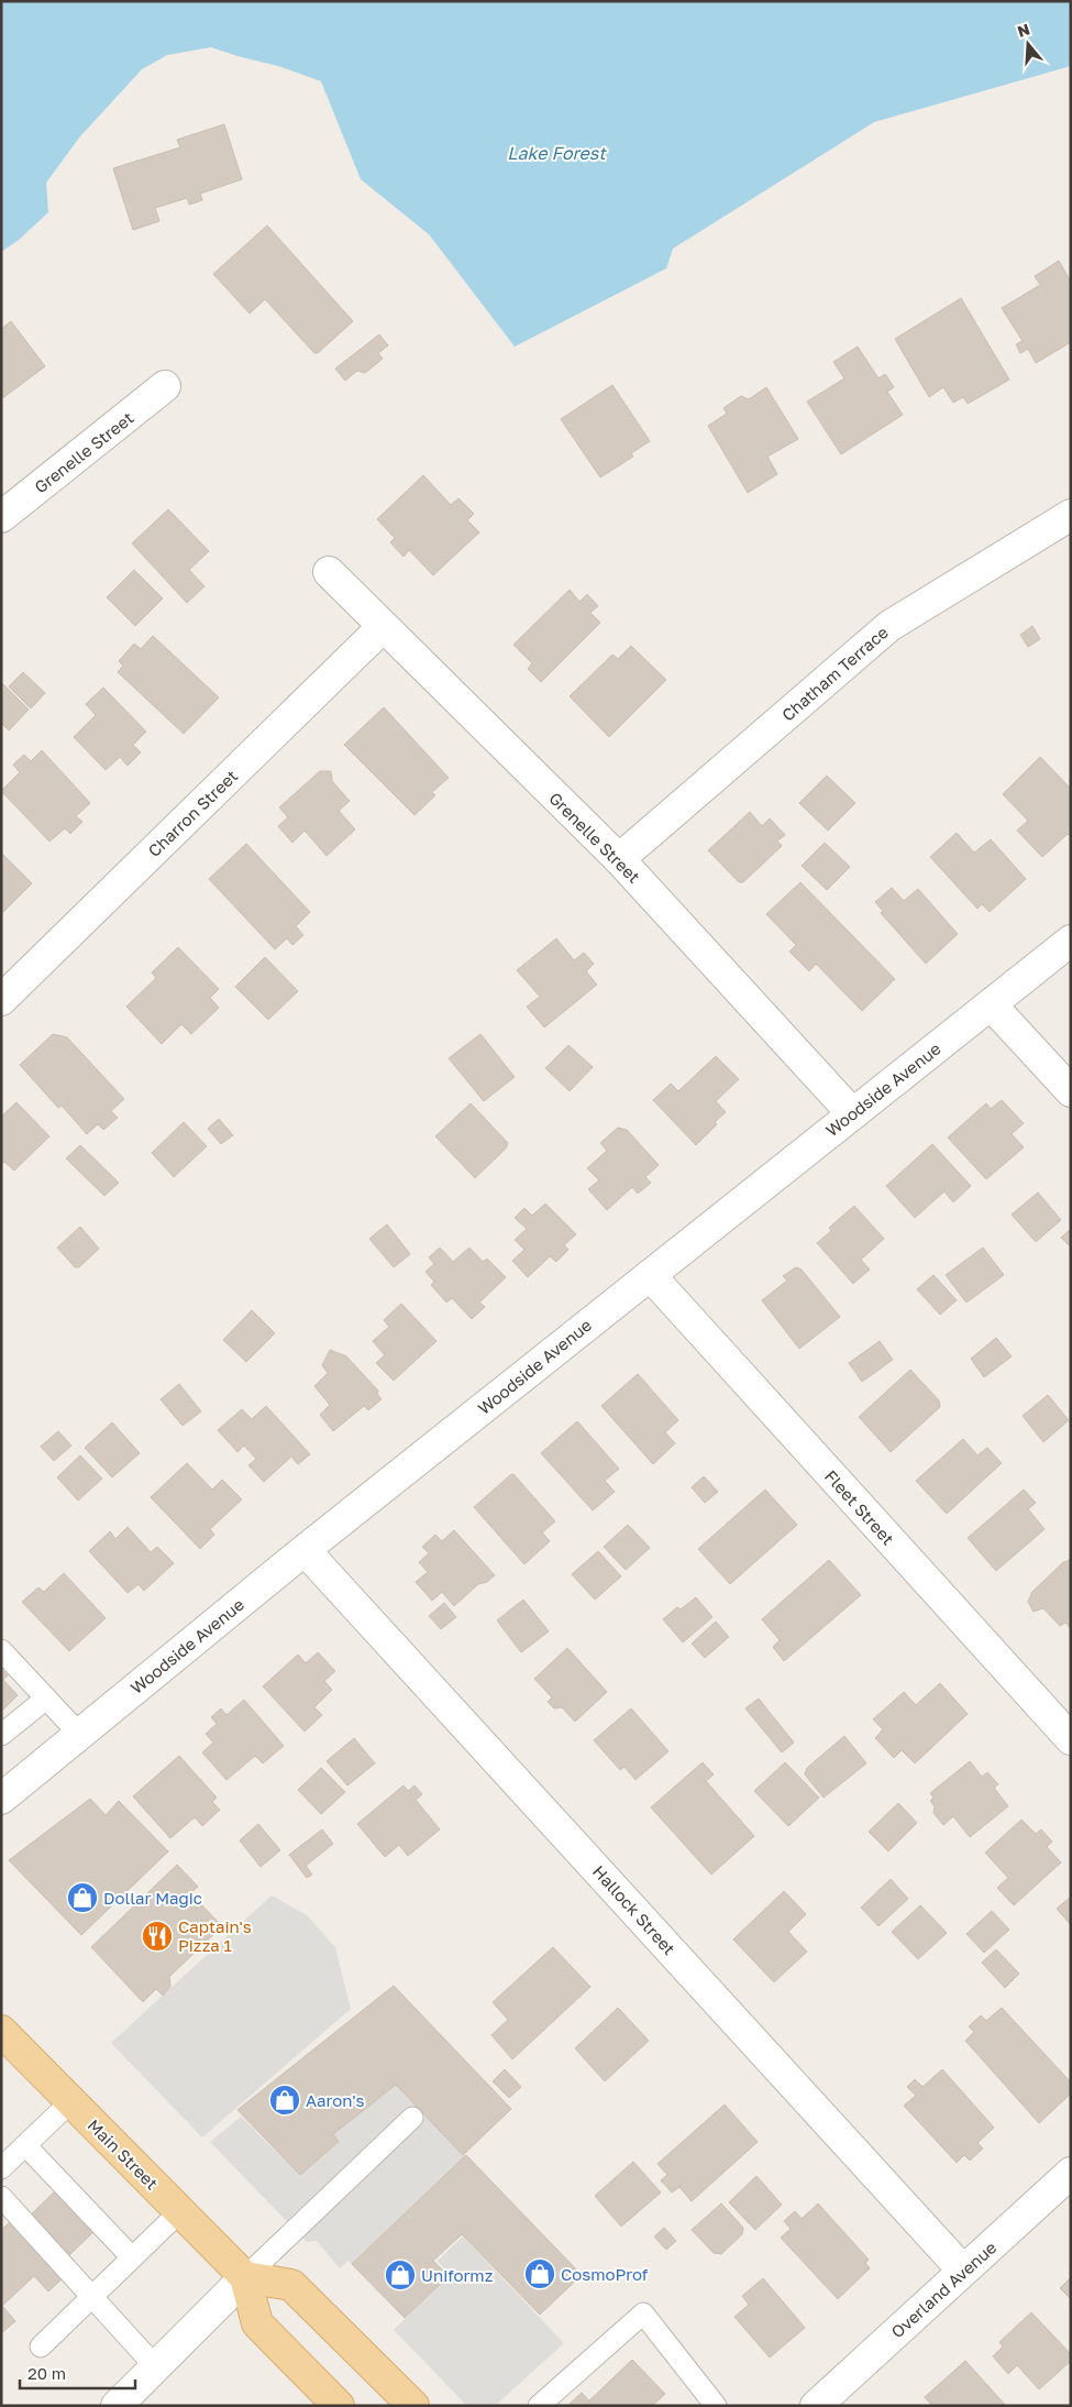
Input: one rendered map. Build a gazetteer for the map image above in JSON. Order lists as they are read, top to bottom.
{
  "streets": {
    "main road": ["Main Street"],
    "street": [
      "Grenelle Street",
      "Chatham Terrace",
      "Charron Street",
      "Woodside Avenue",
      "Fleet Street",
      "Hallock Street",
      "Overland Avenue"
    ]
  },
  "crossings": [
    ["Grenelle Street", "Chatham Terrace"],
    ["Grenelle Street", "Charron Street"],
    ["Grenelle Street", "Woodside Avenue"],
    ["Woodside Avenue", "Fleet Street"],
    ["Woodside Avenue", "Hallock Street"],
    ["Hallock Street", "Overland Avenue"]
  ],
  "water": ["Lake Forest"],
  "places": {
    "shop": [
      "Dollar Magic",
      "Aaron's",
      "CosmoProf",
      "Uniformz"
    ],
    "restaurant": ["Captain's Pizza 1"]
  },
  "scale_bar": "20 m",
  "north": "top"
}
